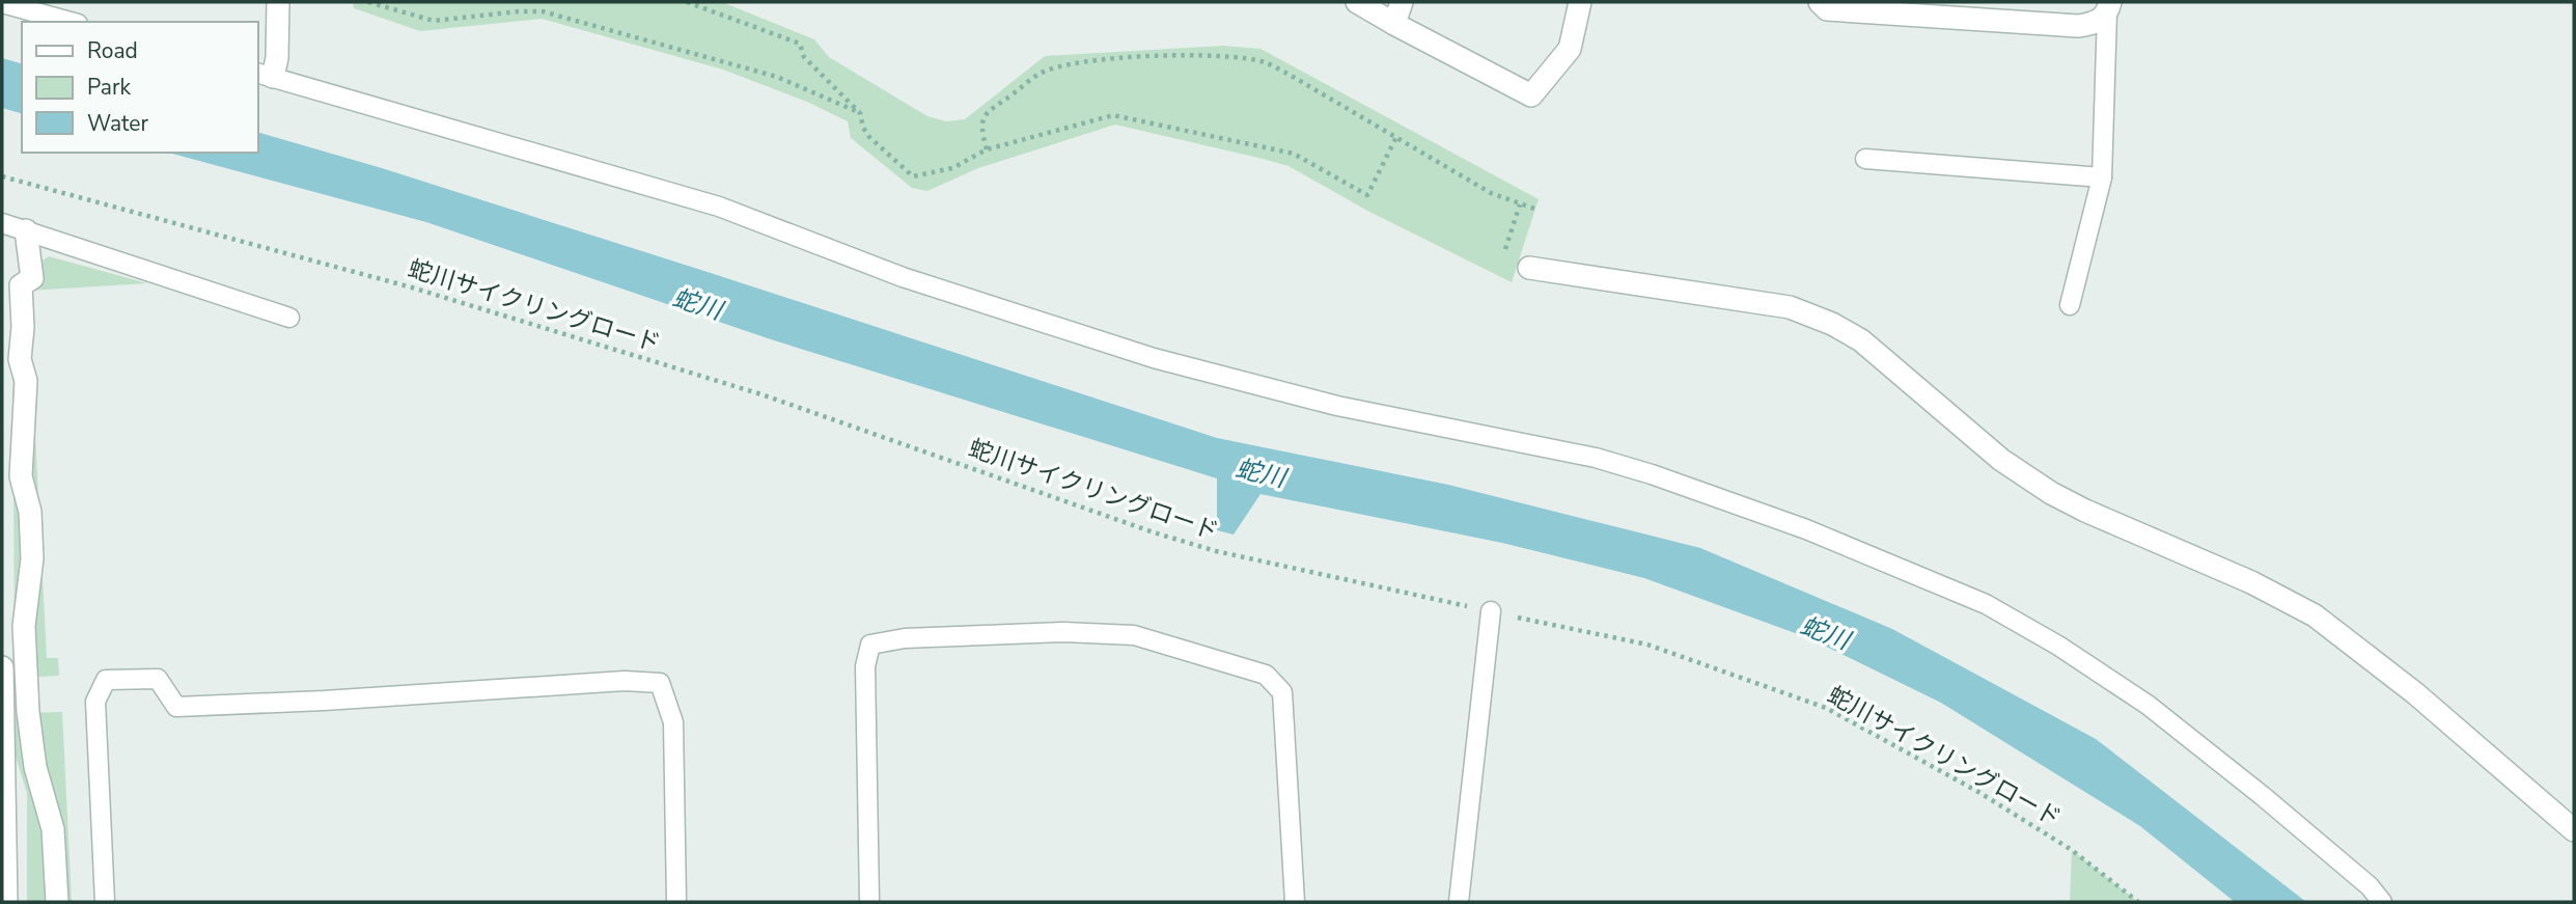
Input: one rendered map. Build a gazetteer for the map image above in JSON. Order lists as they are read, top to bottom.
{
  "streets": {
    "path": ["蛇川サイクリングロード"]
  },
  "water": ["蛇川"],
  "legend": ["Road", "Park", "Water"]
}
